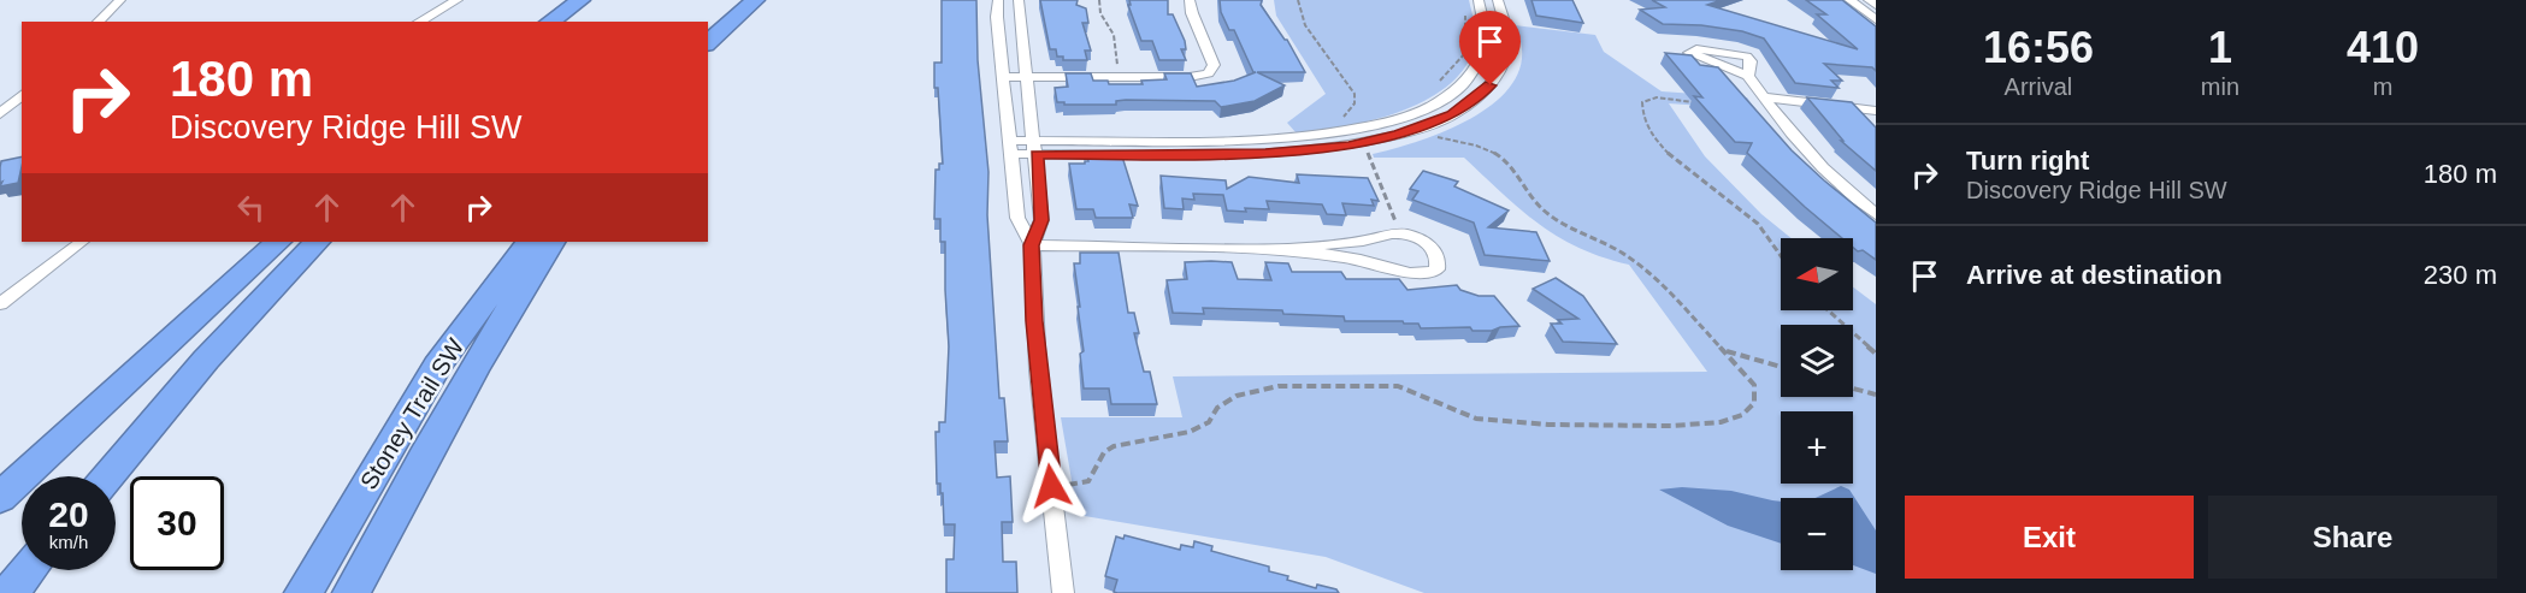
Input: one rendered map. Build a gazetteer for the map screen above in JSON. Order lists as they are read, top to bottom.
{
  "streets": {
    "highway": ["Stoney Trail SW"]
  },
  "north": "left",
  "page": {
    "eta": [
      "16:56",
      "Arrival",
      "1",
      "min",
      "410",
      "m"
    ],
    "turn": ["180 m", "Discovery Ridge Hill SW"],
    "list": [
      {
        "name": "Turn right",
        "note": "Discovery Ridge Hill SW",
        "value": "180 m"
      },
      {
        "name": "Arrive at destination",
        "value": "230 m"
      }
    ],
    "map_buttons": ["+", "−"],
    "speed": "20 km/h",
    "limit": "30",
    "buttons": ["Exit", "Share"]
  }
}
